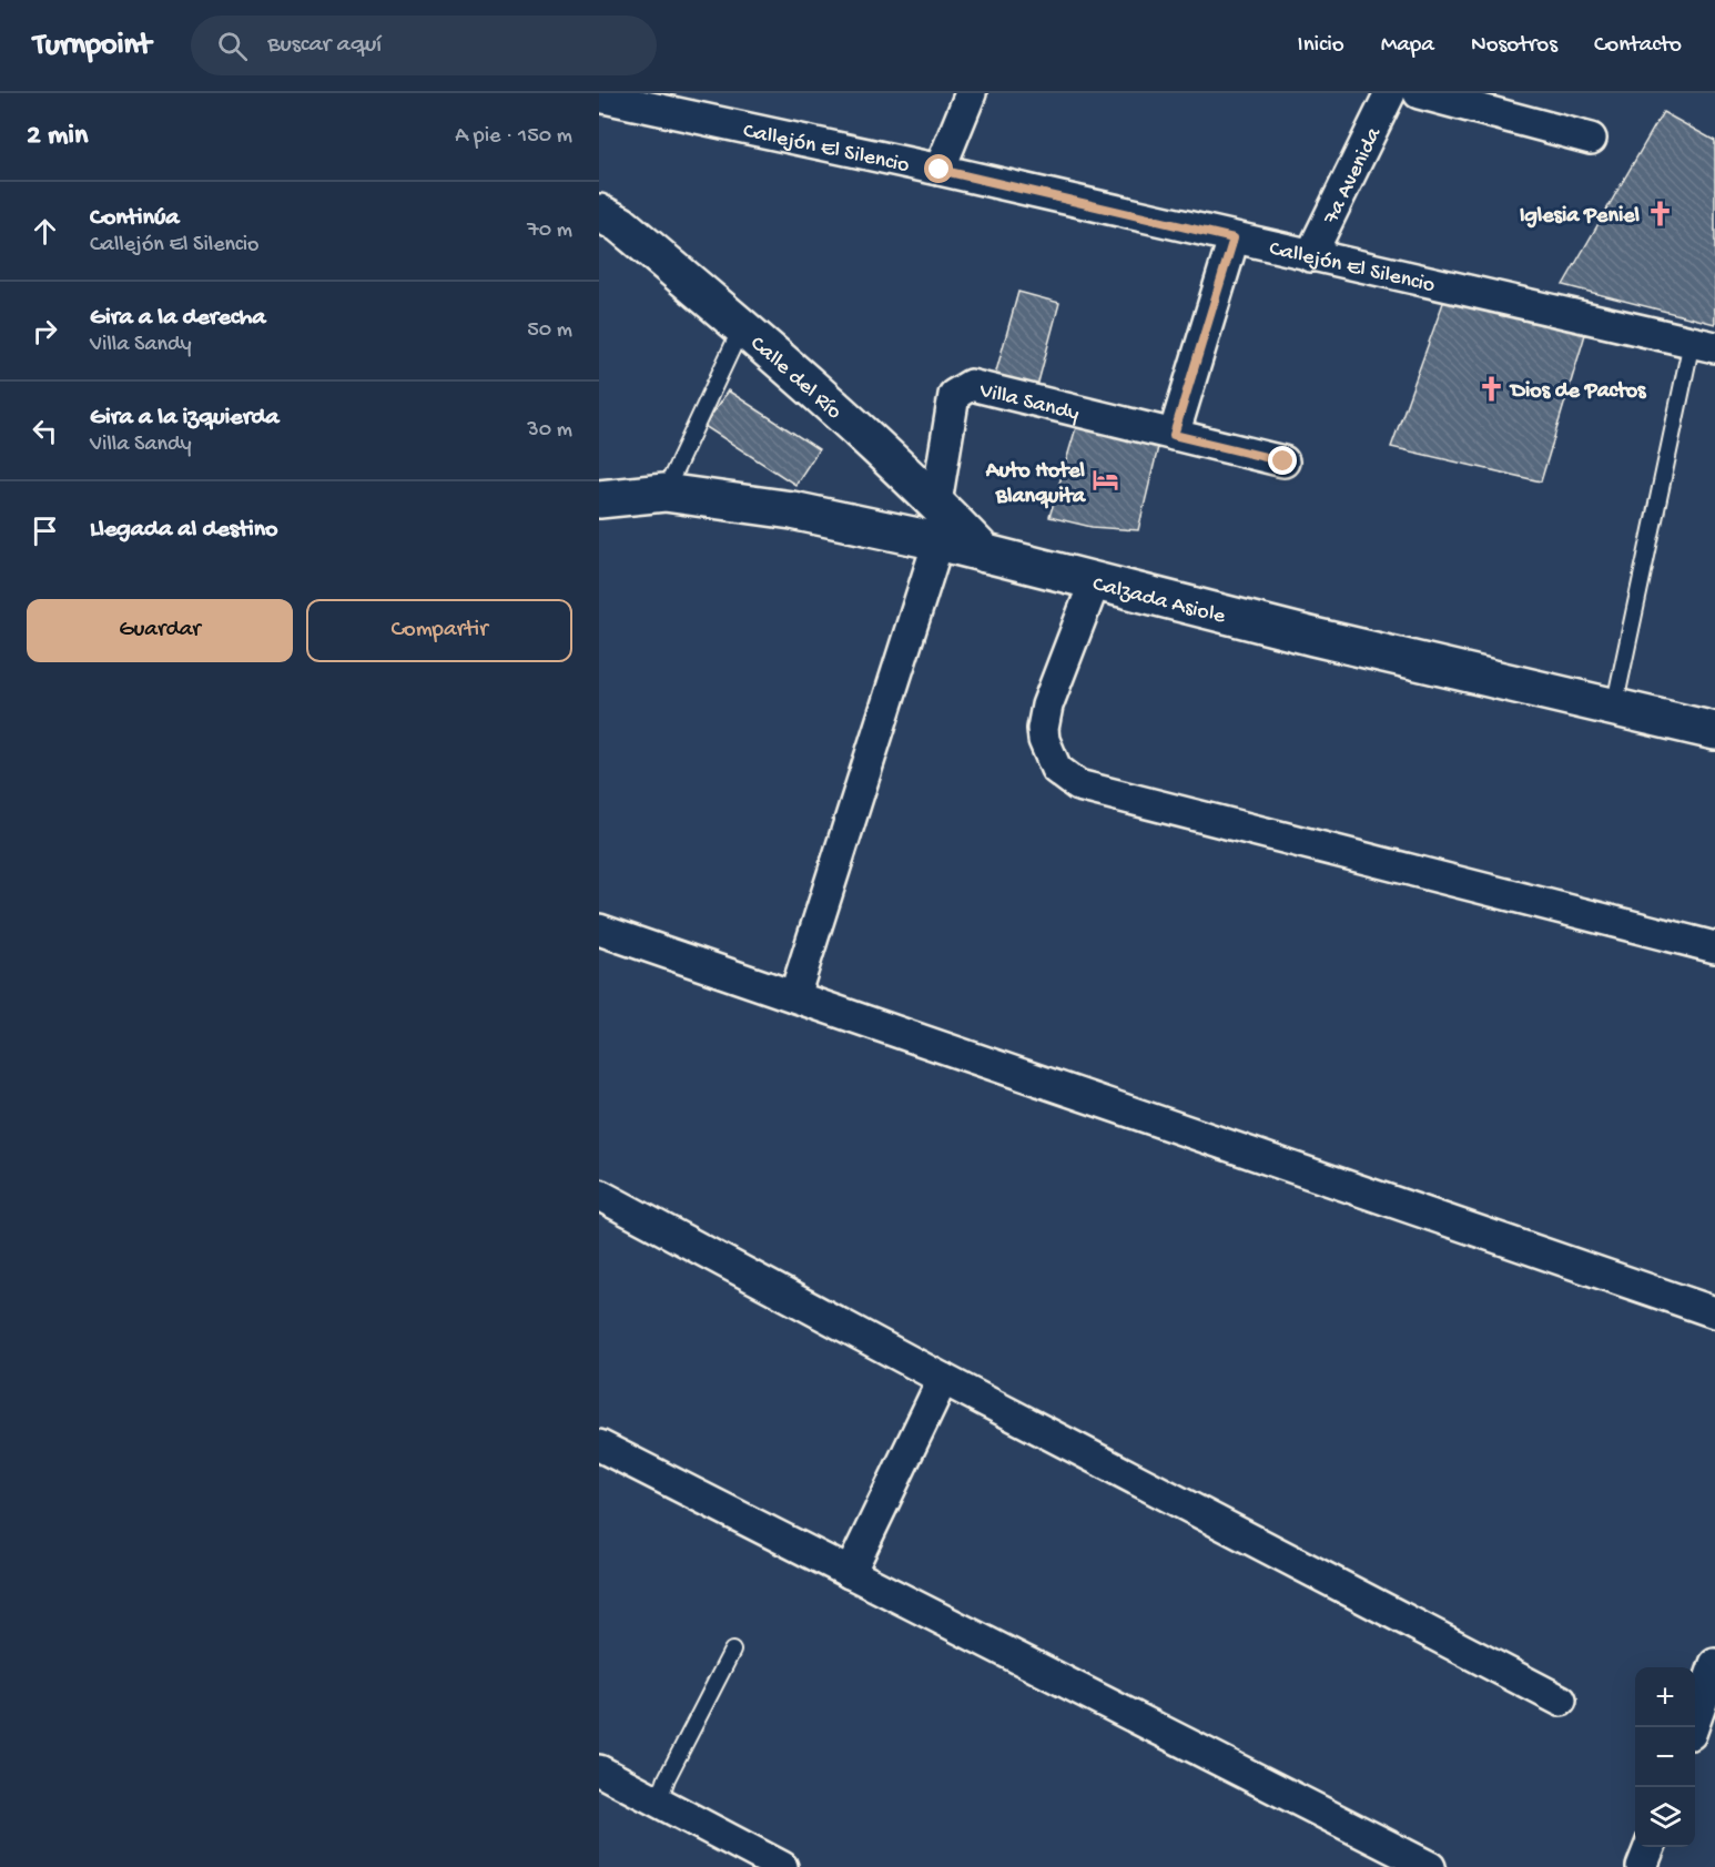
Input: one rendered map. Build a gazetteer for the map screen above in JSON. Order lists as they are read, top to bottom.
{
  "streets": {
    "main road": ["Calle del Río", "Calzada Asiole"],
    "street": ["Callejón El Silencio", "7a Avenida", "Villa Sandy"]
  },
  "crossings": [
    ["Callejón El Silencio", "7a Avenida"],
    ["Calle del Río", "Villa Sandy"],
    ["Calle del Río", "Calzada Asiole"]
  ],
  "places": {
    "church": ["Iglesia Peniel", "Dios de Pactos"],
    "hotel": ["Auto Hotel Blanquita"]
  },
  "page": {
    "header": "Turnpoint",
    "search": "Buscar aquí",
    "nav": [
      "Inicio",
      "Mapa",
      "Nosotros",
      "Contacto"
    ],
    "heading": ["2 min", "A pie · 150 m"],
    "list": [
      ["Continúa", "Callejón El Silencio", "70 m"],
      ["Gira a la derecha", "Villa Sandy", "50 m"],
      ["Gira a la izquierda", "Villa Sandy", "30 m"],
      "Llegada al destino"
    ],
    "buttons": ["Guardar", "Compartir"],
    "map_buttons": ["+", "−"]
  }
}
